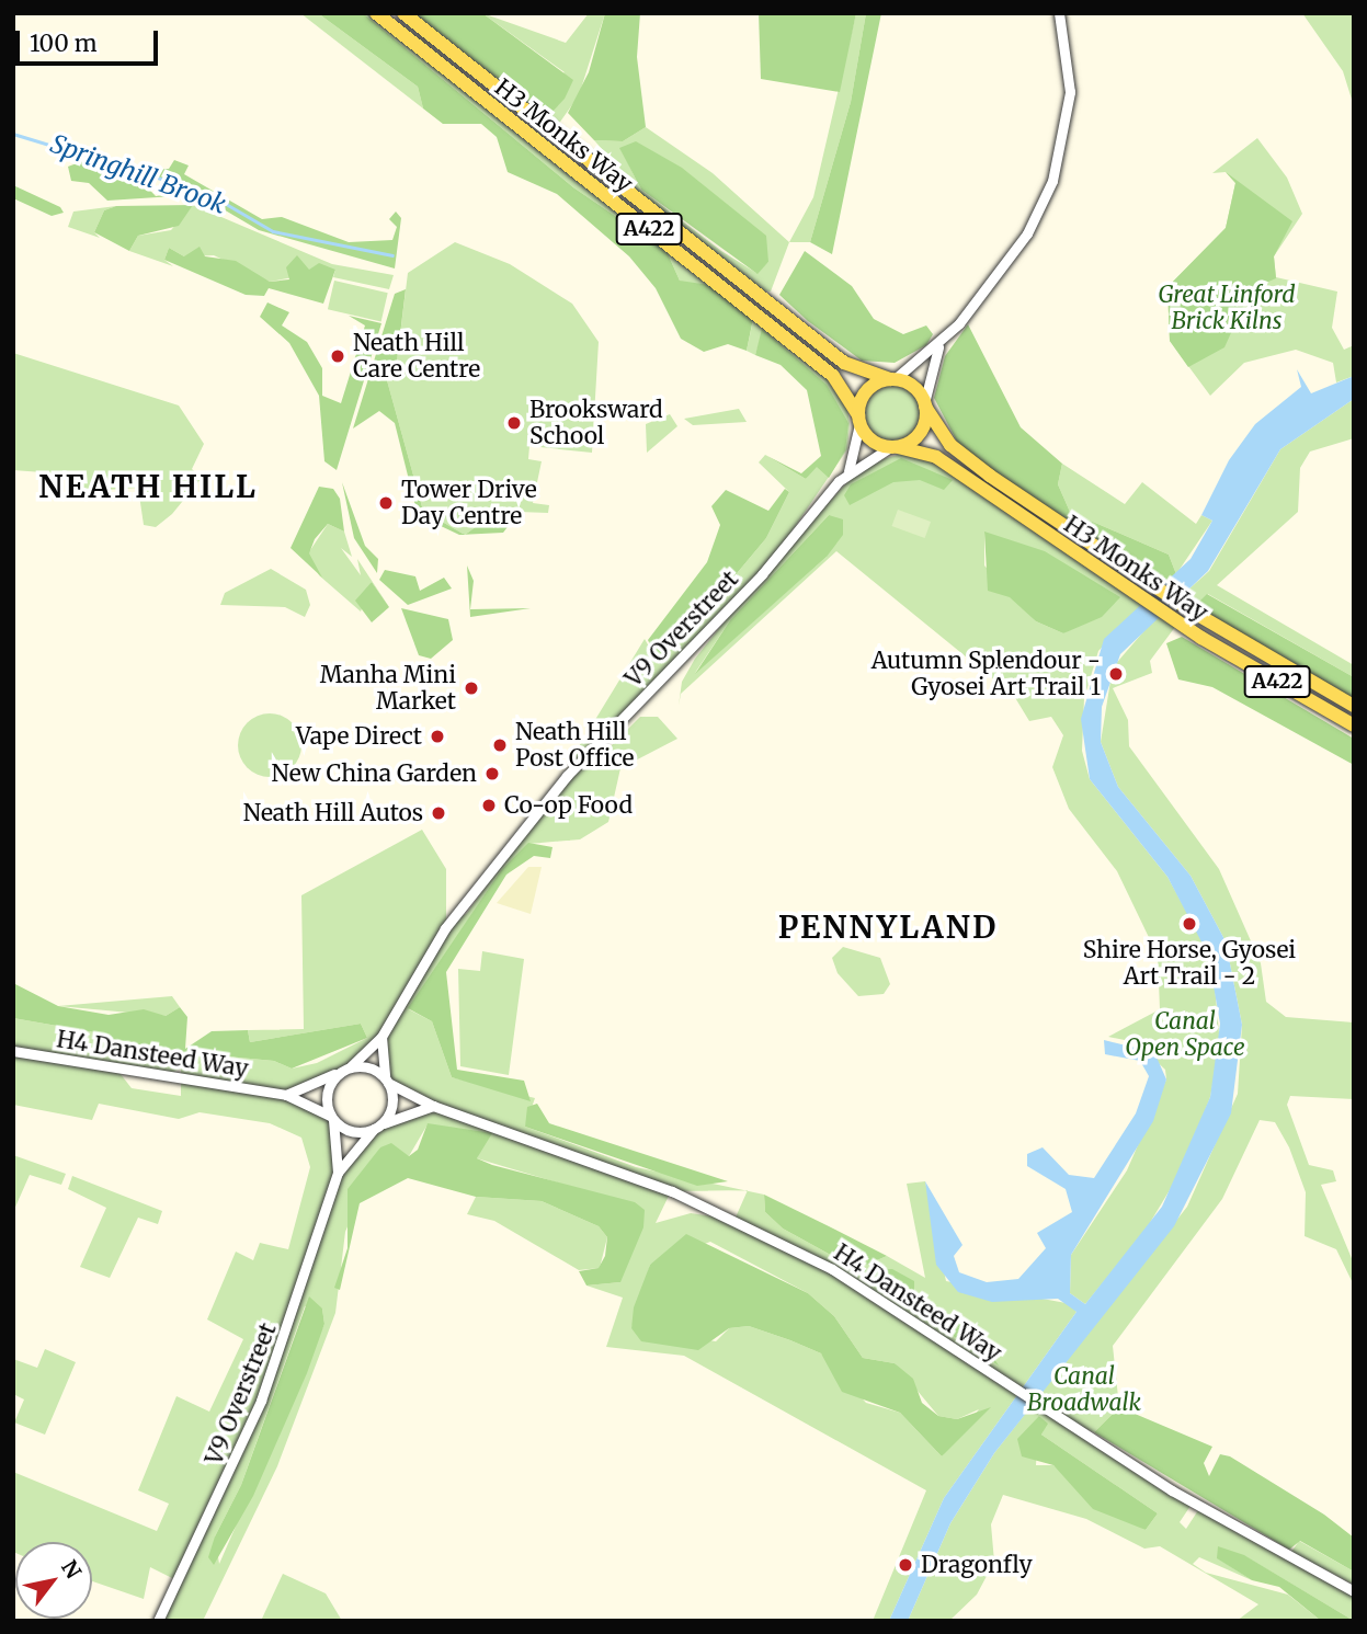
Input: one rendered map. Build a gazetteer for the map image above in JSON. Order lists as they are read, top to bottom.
{
  "streets": {
    "main road": ["H3 Monks Way", "A422"],
    "street": ["V9 Overstreet", "H4 Dansteed Way"]
  },
  "crossings": [
    ["H3 Monks Way", "V9 Overstreet"],
    ["V9 Overstreet", "H4 Dansteed Way"]
  ],
  "districts": ["NEATH HILL", "PENNYLAND"],
  "water": ["Springhill Brook"],
  "parks": ["Great Linford Brick Kilns", "Canal Open Space", "Canal Broadwalk"],
  "places": [
    "Neath Hill Care Centre",
    "Brooksward School",
    "Tower Drive Day Centre",
    "Autumn Splendour - Gyosei Art Trail 1",
    "Manha Mini Market",
    "Vape Direct",
    "Neath Hill Post Office",
    "New China Garden",
    "Co-op Food",
    "Neath Hill Autos",
    "Shire Horse, Gyosei Art Trail - 2",
    "Dragonfly"
  ],
  "scale_bar": "100 m",
  "north": "top right"
}
